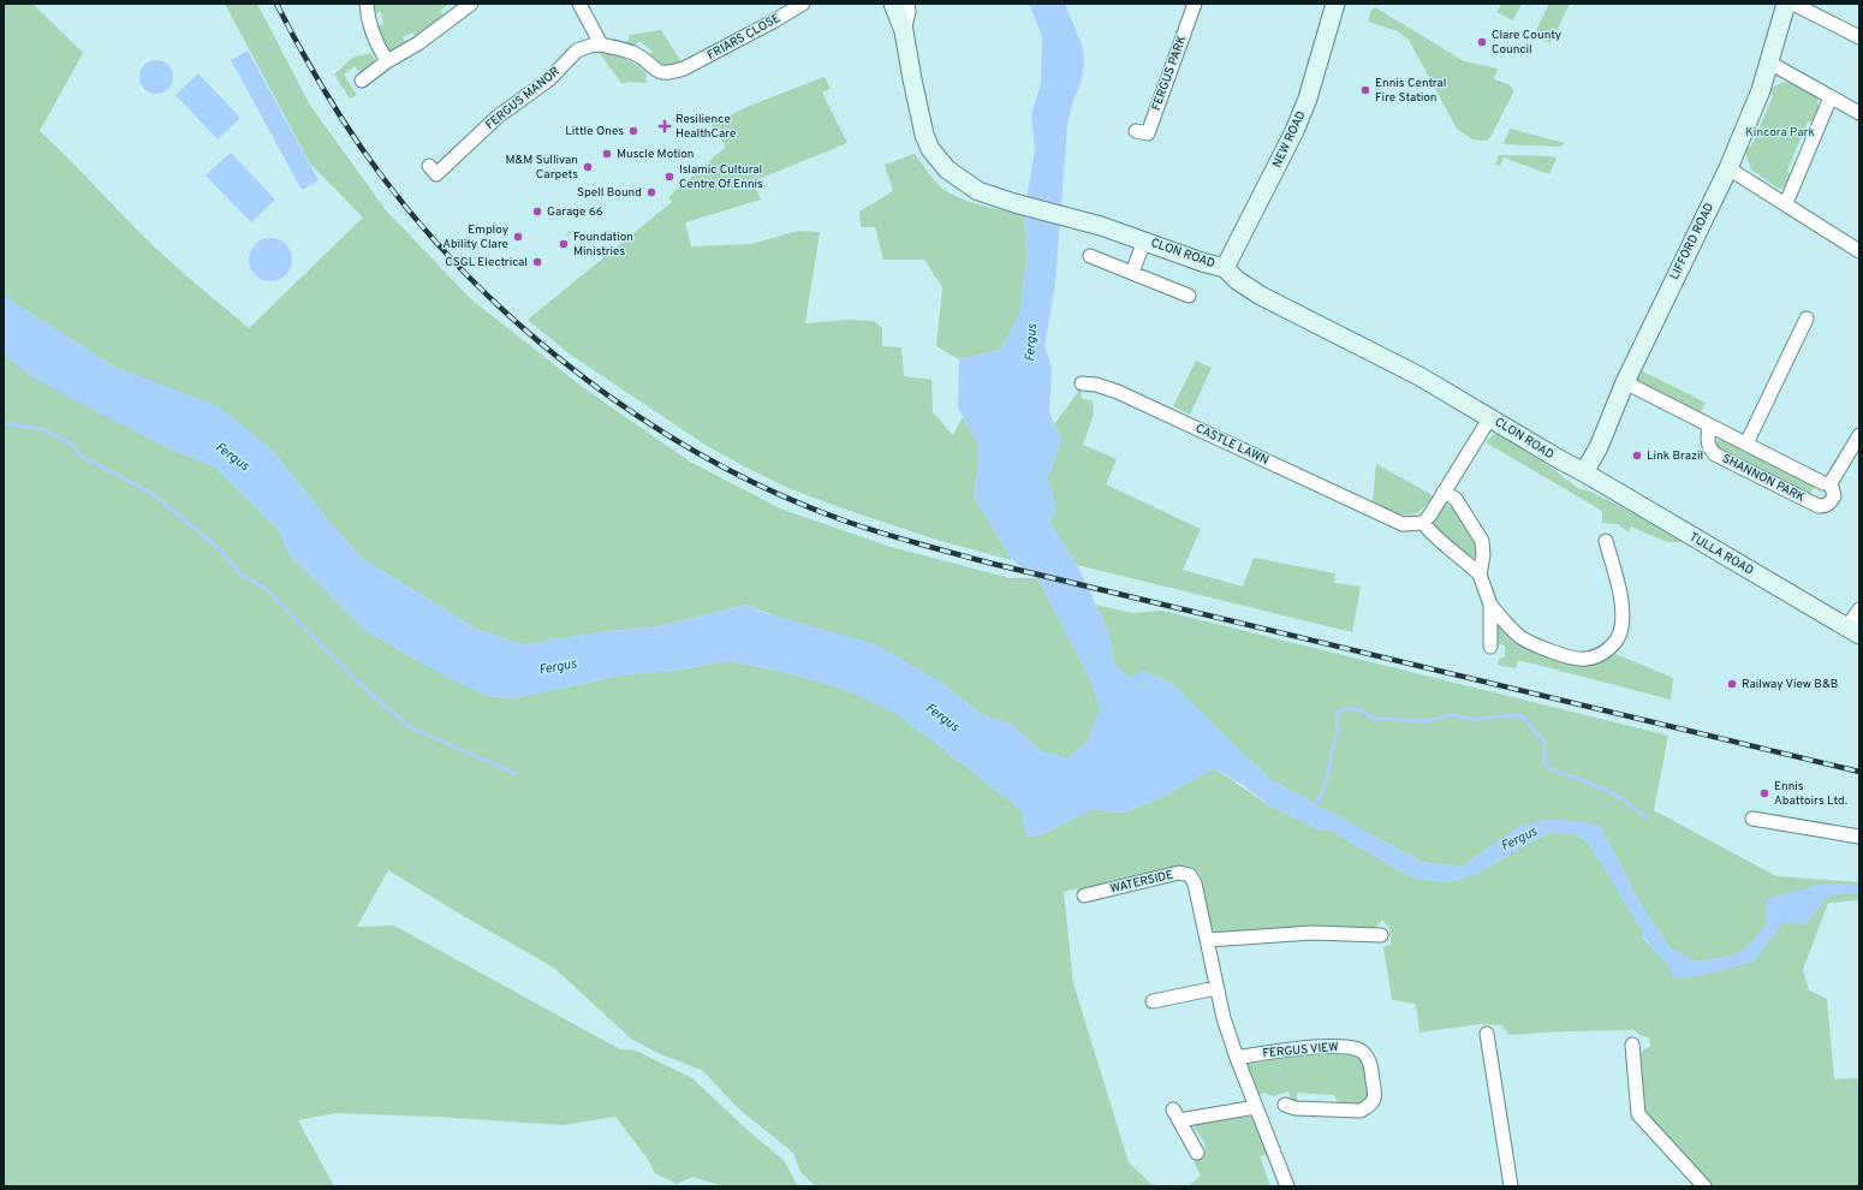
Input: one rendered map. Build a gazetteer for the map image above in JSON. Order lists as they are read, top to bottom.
{
  "streets": {
    "main road": [
      "NEW ROAD",
      "LIFFORD ROAD",
      "CLON ROAD",
      "TULLA ROAD"
    ],
    "street": [
      "FRIARS CLOSE",
      "FERGUS PARK",
      "FERGUS MANOR",
      "CASTLE LAWN",
      "SHANNON PARK",
      "WATERSIDE",
      "FERGUS VIEW"
    ]
  },
  "crossings": [
    ["FRIARS CLOSE", "FERGUS MANOR"],
    ["NEW ROAD", "CLON ROAD"],
    ["LIFFORD ROAD", "CLON ROAD"],
    ["LIFFORD ROAD", "SHANNON PARK"],
    ["LIFFORD ROAD", "TULLA ROAD"],
    ["CLON ROAD", "TULLA ROAD"]
  ],
  "water": ["Fergus"],
  "parks": ["Kincora Park"],
  "places": {
    "other": [
      "Clare County Council",
      "Ennis Central Fire Station",
      "Little Ones",
      "Muscle Motion",
      "M&M Sullivan Carpets",
      "Islamic Cultural Centre Of Ennis",
      "Spell Bound",
      "Garage 66",
      "Employ Ability Clare",
      "Foundation Ministries",
      "CSGL Electrical",
      "Link Brazil",
      "Railway View B&B",
      "Ennis Abattoirs Ltd."
    ],
    "health": ["Resilience HealthCare"]
  }
}
